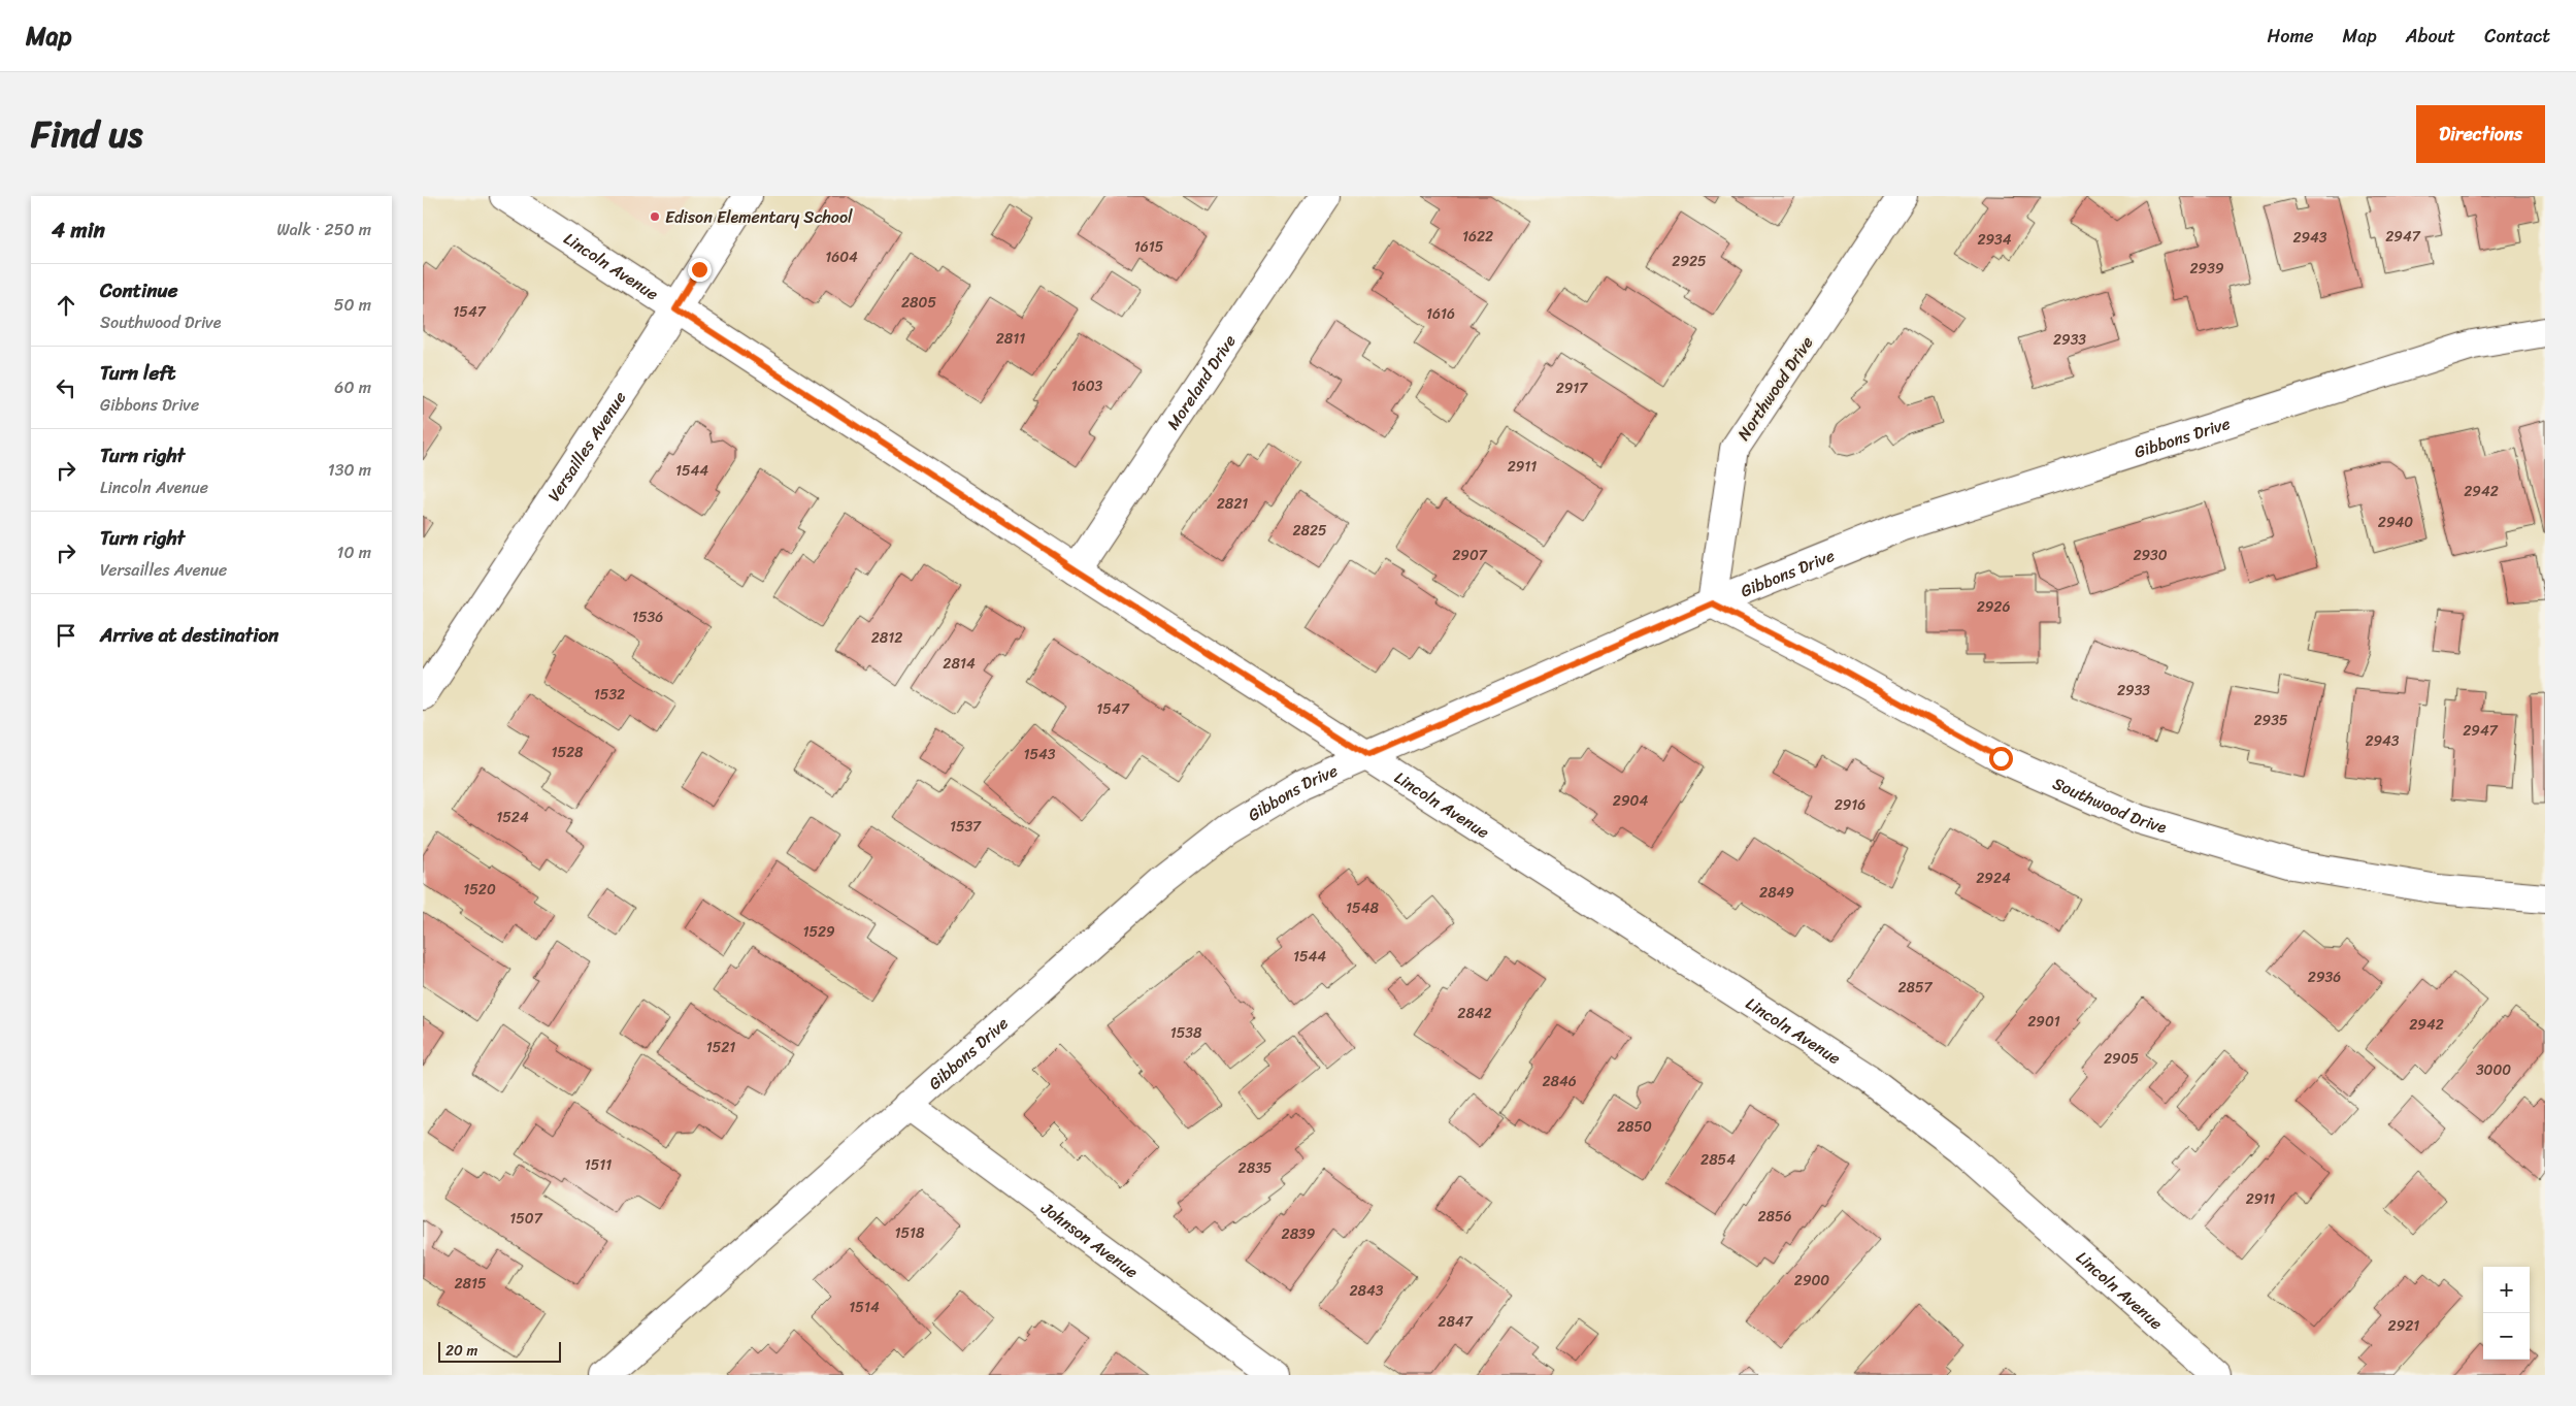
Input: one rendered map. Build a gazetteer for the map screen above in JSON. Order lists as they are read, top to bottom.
{
  "streets": {
    "street": [
      "Lincoln Avenue",
      "Moreland Drive",
      "Northwood Drive",
      "Gibbons Drive",
      "Versailles Avenue",
      "Southwood Drive",
      "Johnson Avenue"
    ]
  },
  "crossings": [
    ["Lincoln Avenue", "Moreland Drive"],
    ["Lincoln Avenue", "Gibbons Drive"],
    ["Lincoln Avenue", "Versailles Avenue"],
    ["Northwood Drive", "Gibbons Drive"],
    ["Northwood Drive", "Southwood Drive"],
    ["Gibbons Drive", "Southwood Drive"],
    ["Gibbons Drive", "Johnson Avenue"]
  ],
  "places": ["Edison Elementary School"],
  "house_numbers": [
    "1622",
    "2947",
    "2943",
    "2934",
    "1615",
    "1604",
    "2925",
    "2939",
    "2805",
    "1547",
    "1616",
    "2811",
    "2933",
    "1603",
    "2917",
    "2911",
    "1544",
    "2942",
    "2821",
    "2940",
    "2825",
    "2907",
    "2930",
    "2926",
    "1536",
    "2812",
    "2814",
    "2933",
    "1532",
    "1547",
    "2935",
    "2947",
    "2943",
    "1528",
    "1543",
    "2904",
    "2916",
    "1524",
    "1537",
    "2924",
    "1520",
    "2849",
    "1548",
    "1529",
    "1544",
    "2936",
    "2857",
    "2842",
    "2901",
    "2942",
    "1538",
    "1521",
    "2905",
    "3000",
    "2846",
    "2850",
    "2854",
    "1511",
    "2835",
    "2911",
    "2856",
    "1507",
    "1518",
    "2839",
    "2900",
    "2815",
    "2843",
    "1514",
    "2847",
    "2921"
  ],
  "scale_bar": "20 m",
  "page": {
    "header": "Map",
    "nav": [
      "Home",
      "Map",
      "About",
      "Contact"
    ],
    "title": "Find us",
    "buttons": "Directions",
    "heading": ["4 min", "Walk · 250 m"],
    "list": [
      ["Continue", "Southwood Drive", "50 m"],
      ["Turn left", "Gibbons Drive", "60 m"],
      ["Turn right", "Lincoln Avenue", "130 m"],
      ["Turn right", "Versailles Avenue", "10 m"],
      "Arrive at destination"
    ],
    "map_buttons": ["+", "−"],
    "scale": "20 m"
  }
}
